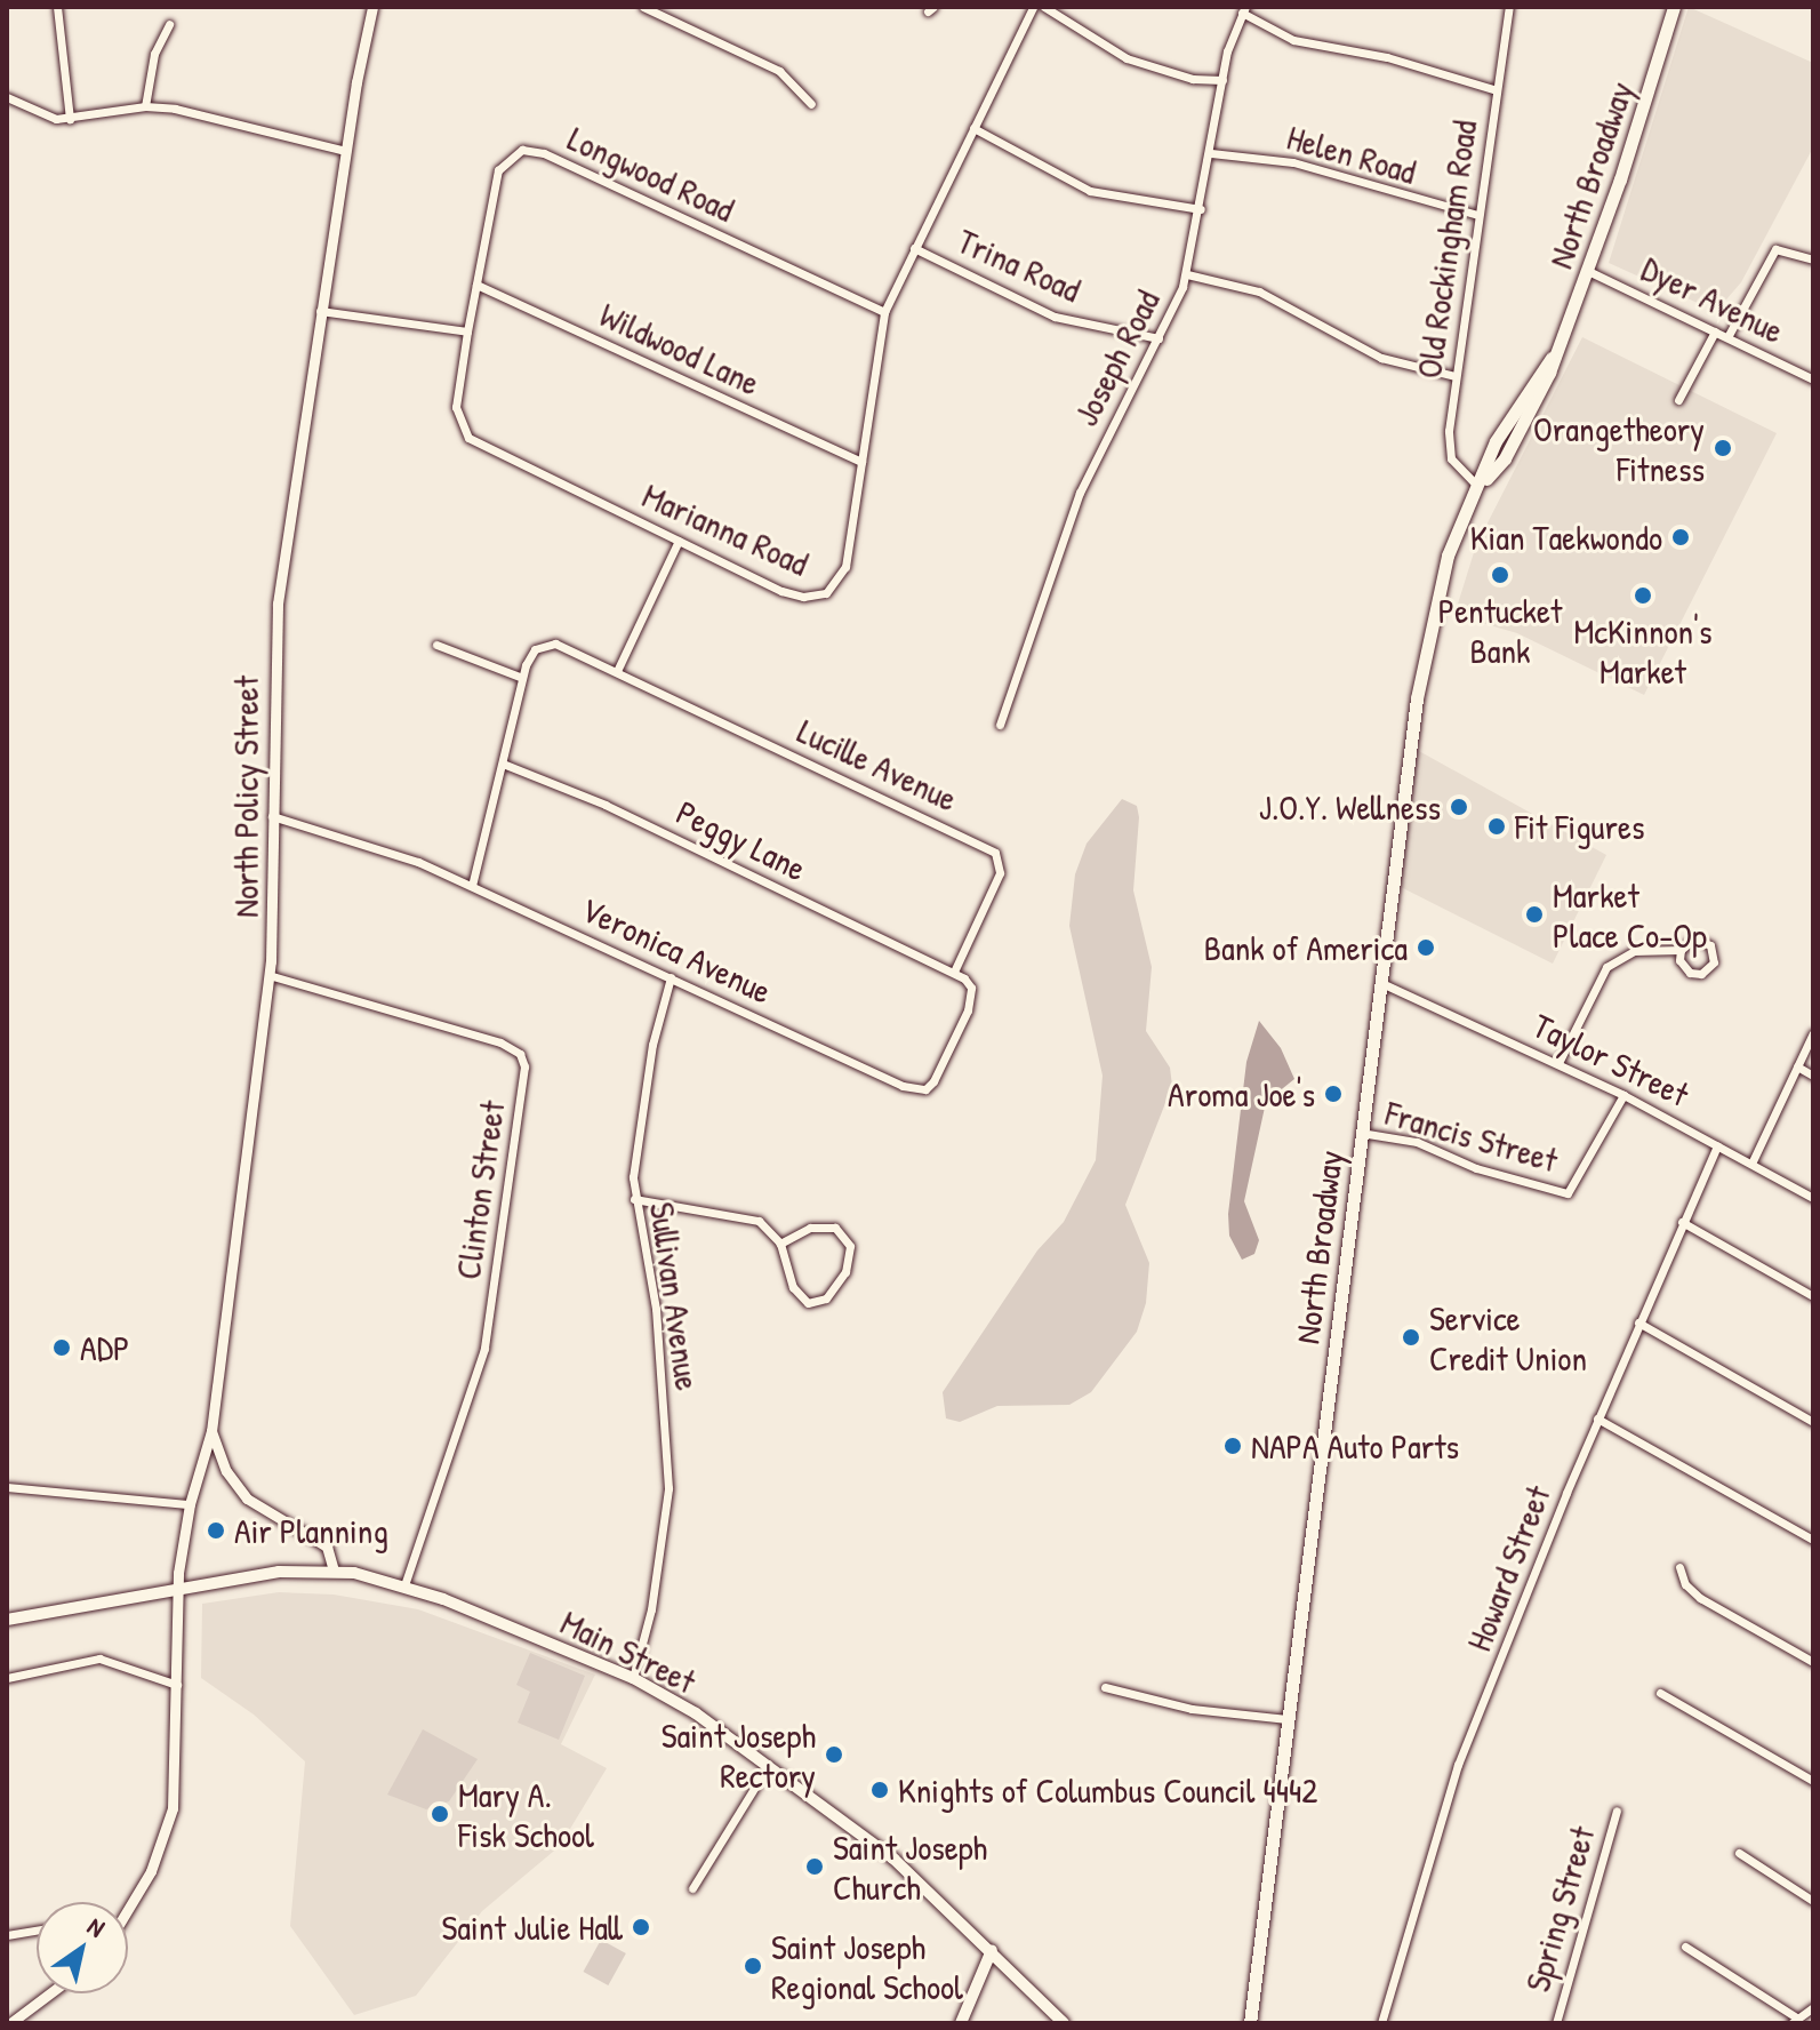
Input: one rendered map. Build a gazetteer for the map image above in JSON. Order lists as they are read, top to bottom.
{
  "streets": {
    "main road": ["North Broadway", "Main Street"],
    "street": [
      "Helen Road",
      "Longwood Road",
      "Old Rockingham Road",
      "Trina Road",
      "Dyer Avenue",
      "Wildwood Lane",
      "Joseph Road",
      "Marianna Road",
      "Lucille Avenue",
      "North Policy Street",
      "Peggy Lane",
      "Veronica Avenue",
      "Taylor Street",
      "Francis Street",
      "Clinton Street",
      "Sullivan Avenue",
      "Howard Street",
      "Spring Street"
    ]
  },
  "crossings": [
    ["Helen Road", "Old Rockingham Road"],
    ["Helen Road", "Joseph Road"],
    ["Longwood Road", "Wildwood Lane"],
    ["Longwood Road", "Marianna Road"],
    ["North Broadway", "Old Rockingham Road"],
    ["North Broadway", "Dyer Avenue"],
    ["North Broadway", "Taylor Street"],
    ["North Broadway", "Francis Street"],
    ["Trina Road", "Joseph Road"],
    ["Trina Road", "Marianna Road"],
    ["Wildwood Lane", "Marianna Road"],
    ["Lucille Avenue", "Peggy Lane"],
    ["Lucille Avenue", "Veronica Avenue"],
    ["North Policy Street", "Veronica Avenue"],
    ["North Policy Street", "Clinton Street"],
    ["North Policy Street", "Main Street"],
    ["Peggy Lane", "Veronica Avenue"],
    ["Veronica Avenue", "Sullivan Avenue"],
    ["Taylor Street", "Francis Street"],
    ["Taylor Street", "Howard Street"],
    ["Clinton Street", "Main Street"],
    ["Sullivan Avenue", "Main Street"]
  ],
  "places": [
    "Orangetheory Fitness",
    "Kian Taekwondo",
    "Pentucket Bank",
    "McKinnon's Market",
    "J.O.Y. Wellness",
    "Fit Figures",
    "Market Place Co-Op",
    "Bank of America",
    "Aroma Joe's",
    "Service Credit Union",
    "ADP",
    "NAPA Auto Parts",
    "Air Planning",
    "Saint Joseph Rectory",
    "Knights of Columbus Council 4442",
    "Mary A. Fisk School",
    "Saint Joseph Church",
    "Saint Julie Hall",
    "Saint Joseph Regional School"
  ],
  "north": "top right"
}
